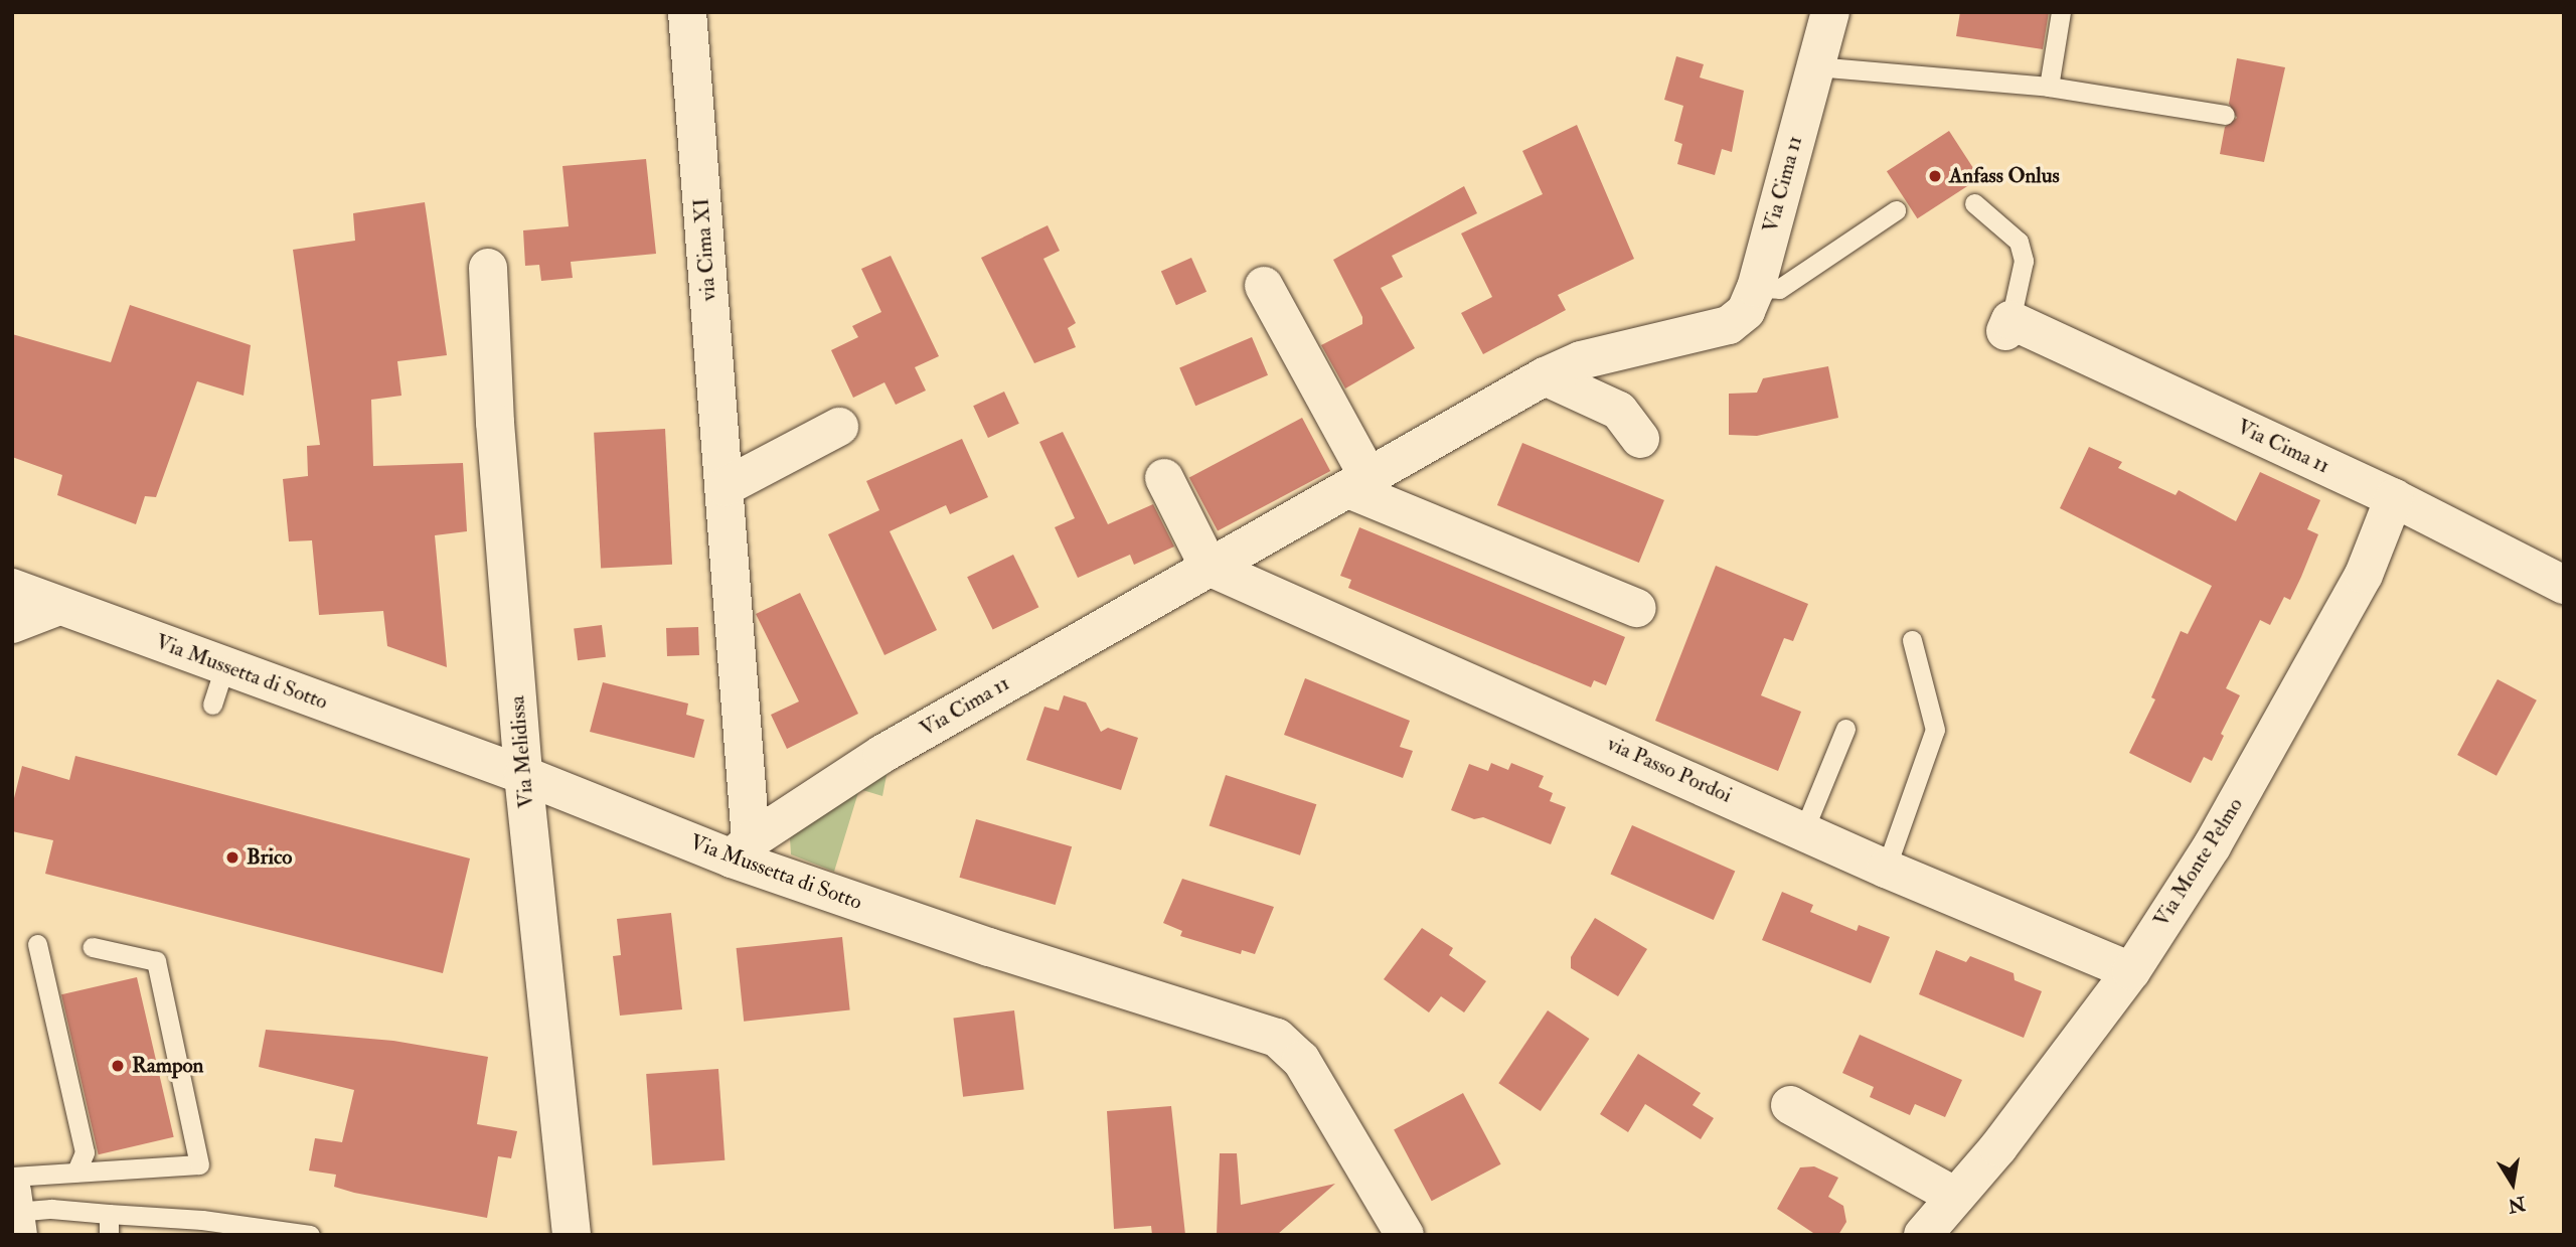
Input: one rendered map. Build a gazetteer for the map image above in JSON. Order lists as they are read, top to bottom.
{
  "streets": {
    "street": [
      "Via Cima 11",
      "via Cima XI",
      "Via Mussetta di Sotto",
      "Via Melidissa",
      "via Passo Pordoi",
      "Via Monte Pelmo"
    ]
  },
  "crossings": [
    ["Via Cima 11", "via Cima XI"],
    ["Via Cima 11", "Via Mussetta di Sotto"],
    ["Via Cima 11", "via Passo Pordoi"],
    ["Via Cima 11", "Via Monte Pelmo"],
    ["via Cima XI", "Via Mussetta di Sotto"],
    ["Via Mussetta di Sotto", "Via Melidissa"],
    ["via Passo Pordoi", "Via Monte Pelmo"]
  ],
  "places": ["Anfass Onlus", "Brico", "Rampon"],
  "north": "bottom"
}
